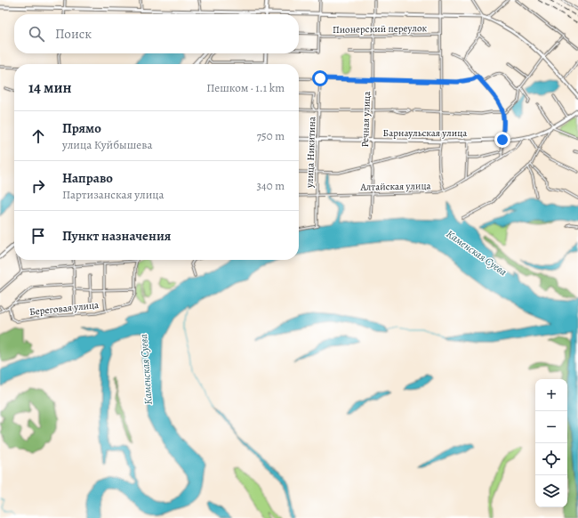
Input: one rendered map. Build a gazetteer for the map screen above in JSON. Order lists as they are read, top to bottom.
{
  "streets": {
    "street": [
      "Пионерский переулок",
      "Речная улица",
      "Барнаульская улица",
      "улица Никитина",
      "Алтайская улица",
      "Береговая улица"
    ]
  },
  "crossings": [
    ["Пионерский переулок", "Речная улица"],
    ["Речная улица", "Барнаульская улица"],
    ["Речная улица", "Алтайская улица"],
    ["Барнаульская улица", "улица Никитина"],
    ["Барнаульская улица", "Алтайская улица"],
    ["улица Никитина", "Алтайская улица"]
  ],
  "water": ["Каменская Суева"],
  "page": {
    "search": "Поиск",
    "heading": ["14 мин", "Пешком · 1.1 km"],
    "list": [
      ["Прямо", "улица Куйбышева", "750 m"],
      ["Направо", "Партизанская улица", "340 m"],
      "Пункт назначения"
    ],
    "map_buttons": ["+", "−"]
  }
}
